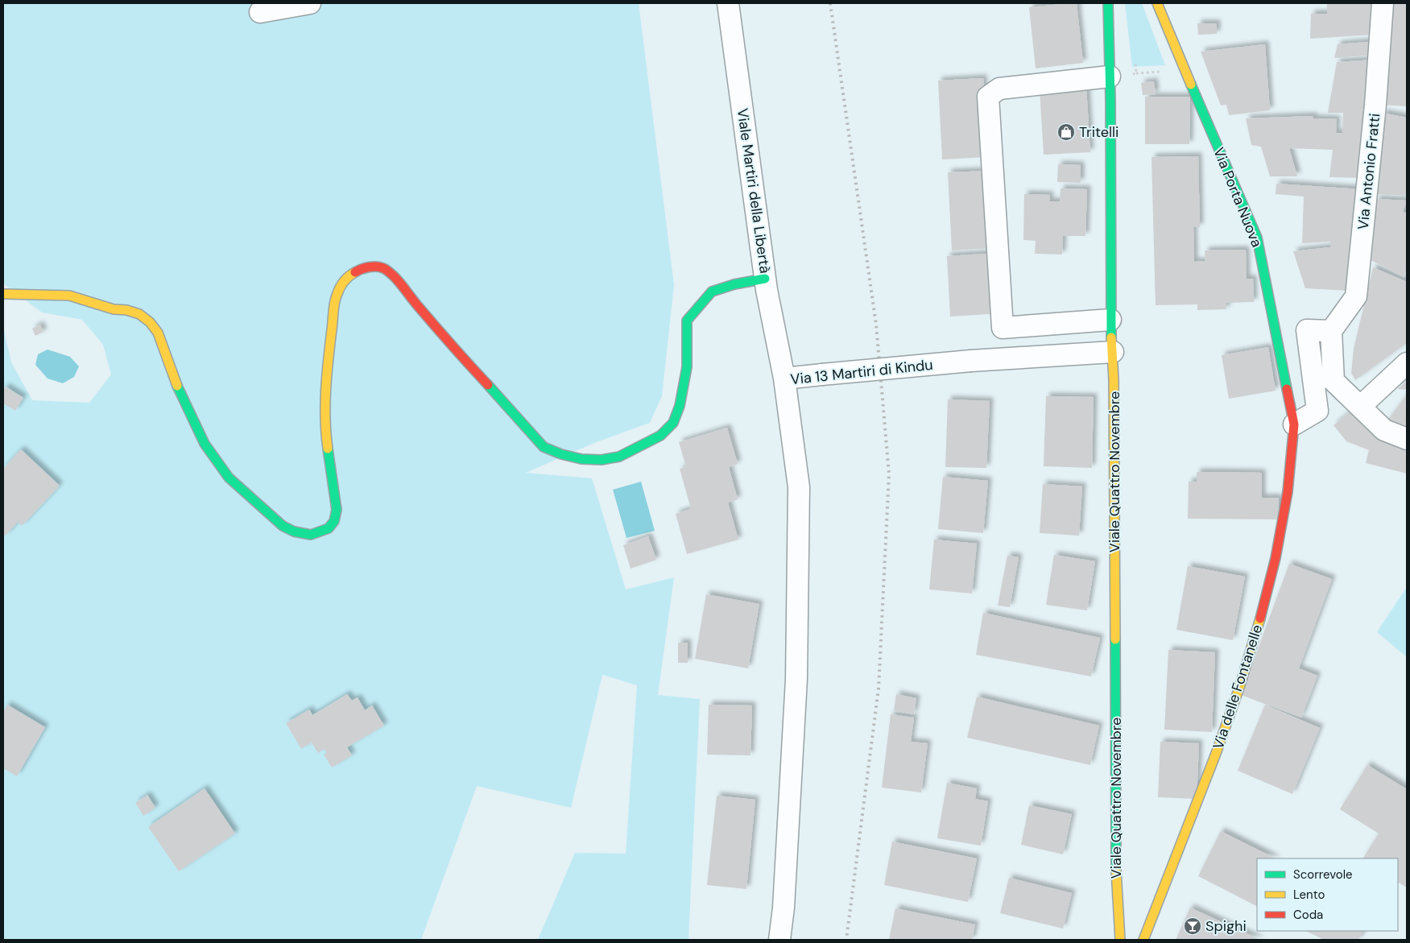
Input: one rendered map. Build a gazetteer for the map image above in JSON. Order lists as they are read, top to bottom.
{
  "streets": {
    "street": [
      "Via Antonio Fratti",
      "Viale Martiri della Libertà",
      "Via Porta Nuova",
      "Via 13 Martiri di Kindu",
      "Viale Quattro Novembre",
      "Via delle Fontanelle"
    ]
  },
  "crossings": [
    ["Viale Martiri della Libertà", "Via 13 Martiri di Kindu"],
    ["Via Porta Nuova", "Via delle Fontanelle"],
    ["Via 13 Martiri di Kindu", "Viale Quattro Novembre"]
  ],
  "places": {
    "shop": ["Tritelli"],
    "bar": ["Spighi"]
  },
  "legend": ["Scorrevole", "Lento", "Coda"]
}
